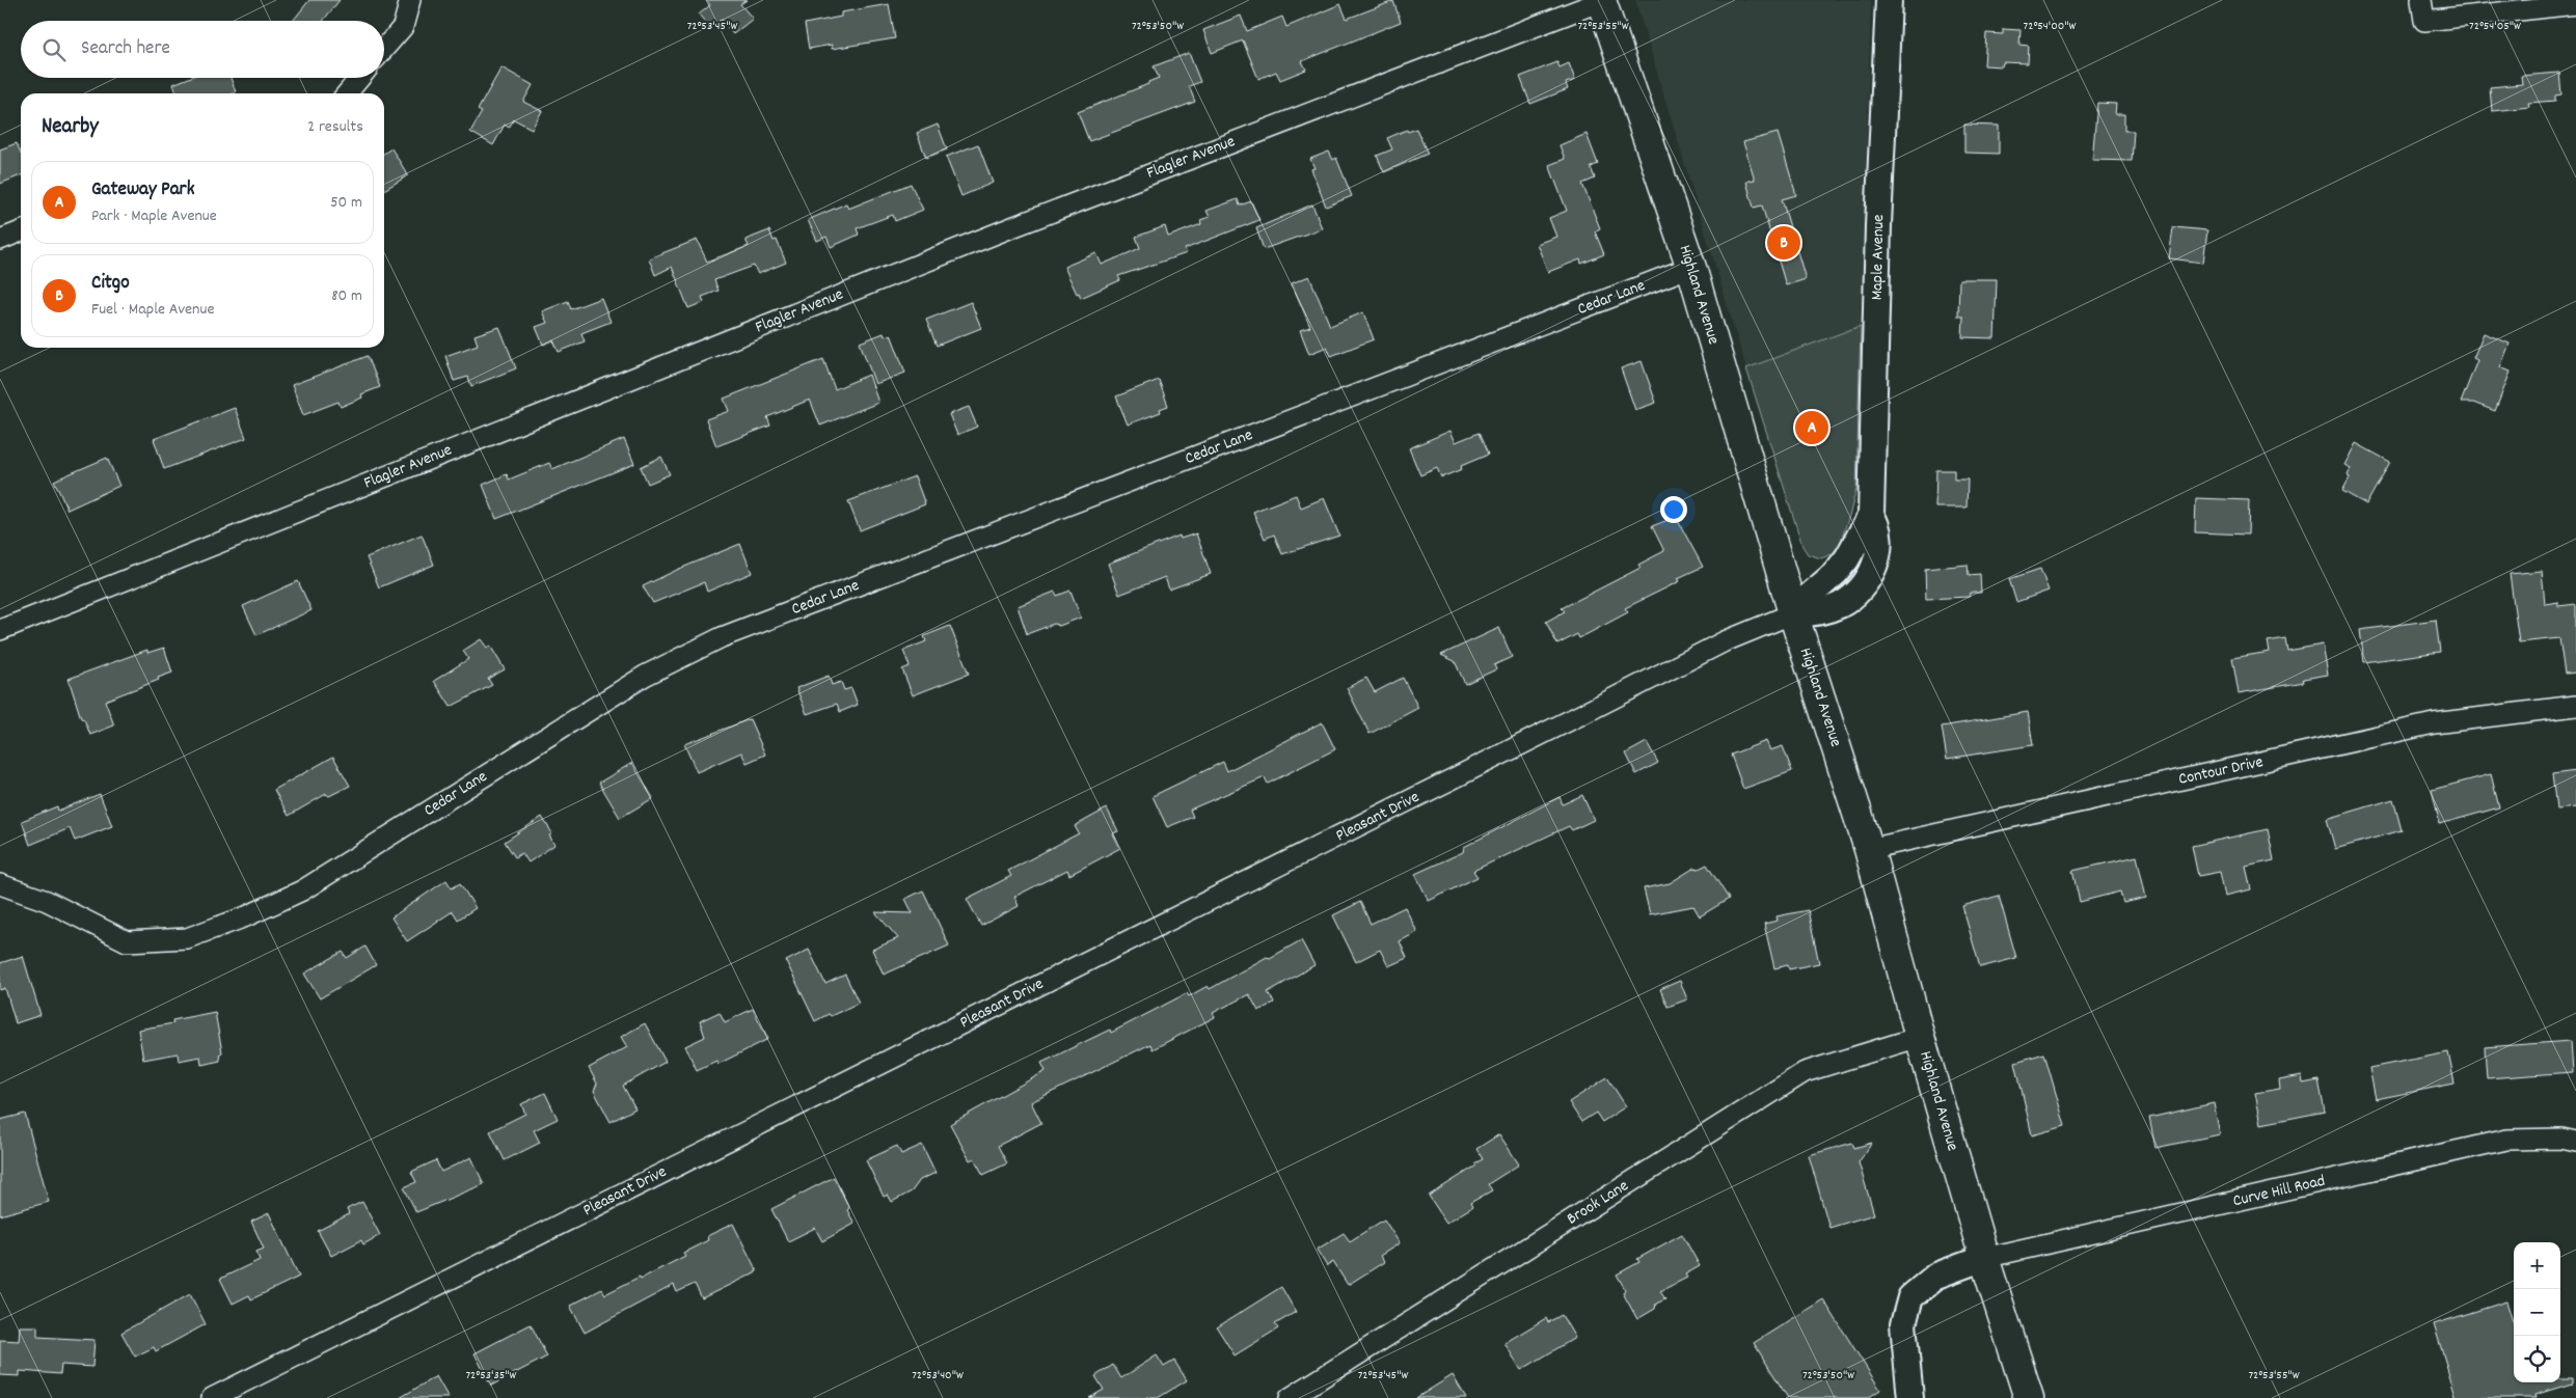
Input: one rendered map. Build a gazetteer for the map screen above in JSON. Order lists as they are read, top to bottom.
{
  "streets": {
    "highway": ["Highland Avenue"],
    "street": [
      "Flagler Avenue",
      "Maple Avenue",
      "Cedar Lane",
      "Contour Drive",
      "Pleasant Drive",
      "Curve Hill Road",
      "Brook Lane"
    ]
  },
  "crossings": [
    ["Flagler Avenue", "Highland Avenue"],
    ["Maple Avenue", "Highland Avenue"],
    ["Maple Avenue", "Pleasant Drive"],
    ["Highland Avenue", "Cedar Lane"],
    ["Highland Avenue", "Contour Drive"],
    ["Highland Avenue", "Pleasant Drive"],
    ["Highland Avenue", "Curve Hill Road"],
    ["Highland Avenue", "Brook Lane"]
  ],
  "page": {
    "search": "Search here",
    "heading": ["Nearby", "2 results"],
    "list": [
      {
        "mark": "A",
        "name": "Gateway Park",
        "note": "Park · Maple Avenue",
        "value": "50 m"
      },
      {
        "mark": "B",
        "name": "Citgo",
        "note": "Fuel · Maple Avenue",
        "value": "80 m"
      }
    ],
    "pins": ["B", "A"],
    "map_buttons": ["+", "−"]
  },
  "coordinates": [
    "72°53'45\"W",
    "72°53'50\"W",
    "72°53'55\"W",
    "72°54'00\"W",
    "72°54'05\"W",
    "72°53'35\"W",
    "72°53'40\"W"
  ]
}
